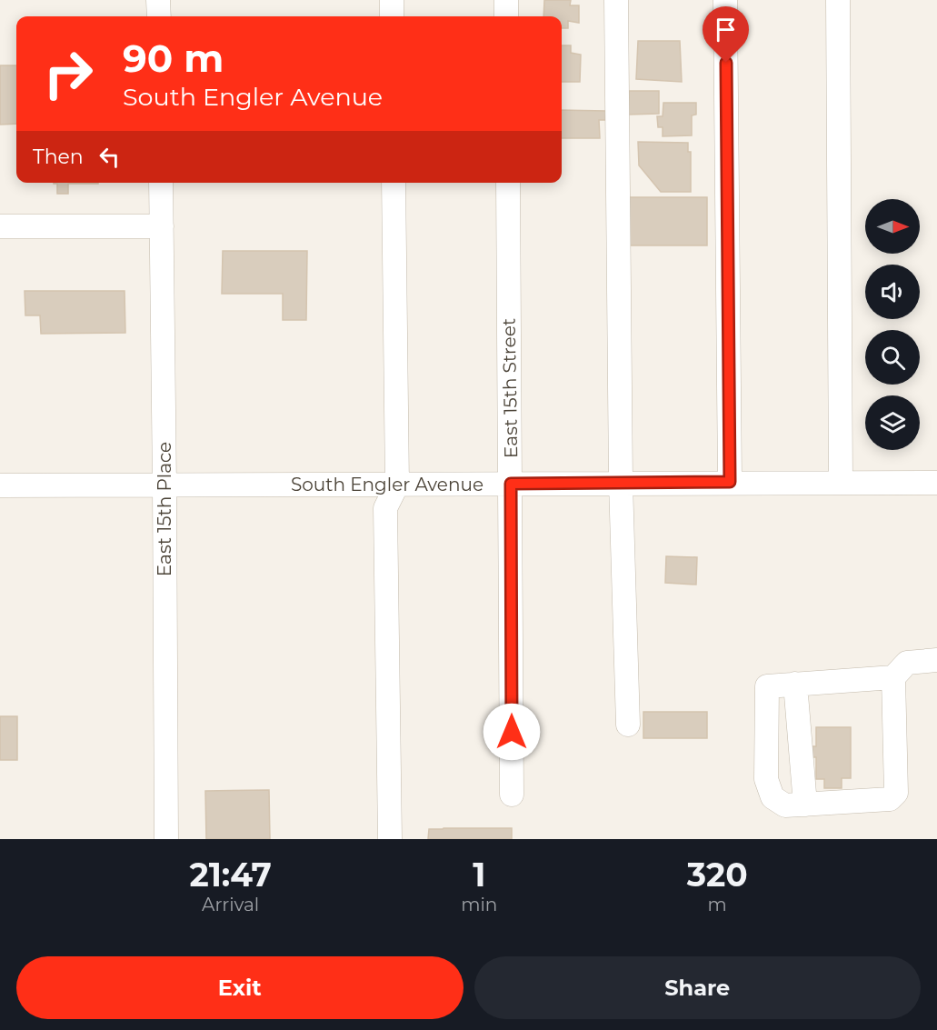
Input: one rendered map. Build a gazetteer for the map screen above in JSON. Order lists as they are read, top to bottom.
{
  "streets": {
    "street": ["East 15th Street", "South Engler Avenue", "East 15th Place"]
  },
  "crossings": [
    ["East 15th Street", "South Engler Avenue"],
    ["South Engler Avenue", "East 15th Place"]
  ],
  "north": "right",
  "page": {
    "turn": ["90 m", "South Engler Avenue"],
    "then": "Then",
    "eta": [
      "21:47",
      "Arrival",
      "1",
      "min",
      "320",
      "m"
    ],
    "buttons": ["Exit", "Share"]
  }
}
